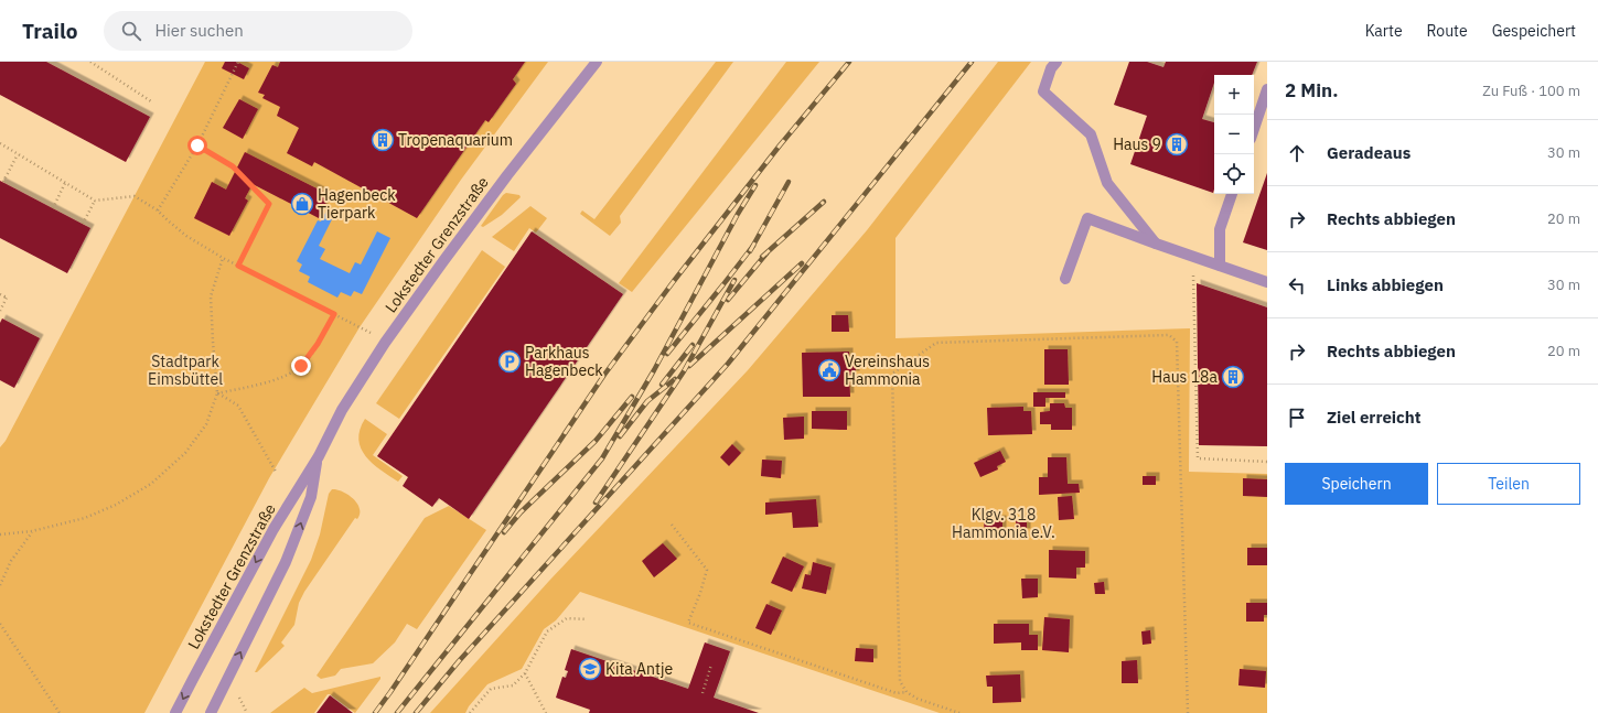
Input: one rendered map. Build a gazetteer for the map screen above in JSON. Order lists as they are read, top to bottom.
{
  "streets": {
    "street": ["Lokstedter Grenzstraße"]
  },
  "parks": ["Stadtpark Eimsbüttel", "Klgv. 318 Hammonia e.V."],
  "places": {
    "building": ["Tropenaquarium", "Haus 9", "Haus 18a"],
    "shop": ["Hagenbeck Tierpark"],
    "parking": ["Parkhaus Hagenbeck"],
    "public building": ["Vereinshaus Hammonia"],
    "school or university": ["Kita Antje"]
  },
  "page": {
    "header": "Trailo",
    "search": "Hier suchen",
    "nav": ["Karte", "Route", "Gespeichert"],
    "heading": ["2 Min.", "Zu Fuß · 100 m"],
    "map_buttons": ["+", "−"],
    "list": [
      ["Geradeaus", "30 m"],
      ["Rechts abbiegen", "20 m"],
      ["Links abbiegen", "30 m"],
      ["Rechts abbiegen", "20 m"],
      "Ziel erreicht"
    ],
    "buttons": ["Speichern", "Teilen"]
  }
}
